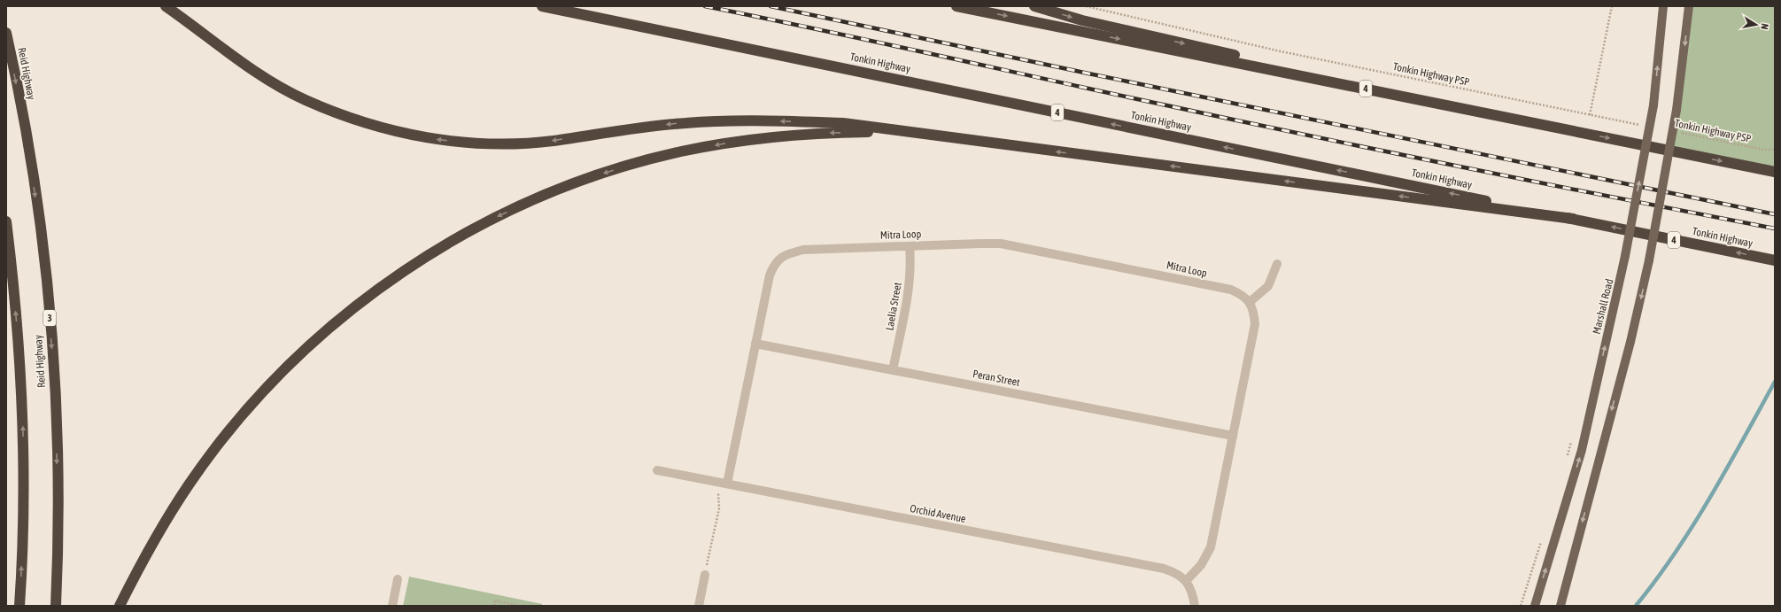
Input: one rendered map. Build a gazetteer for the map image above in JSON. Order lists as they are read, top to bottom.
{
  "streets": {
    "highway": [
      "Tonkin Highway",
      "Reid Highway",
      "4",
      "3"
    ],
    "main road": ["Marshall Road"],
    "street": [
      "Mitra Loop",
      "Laelia Street",
      "Peran Street",
      "Orchid Avenue"
    ],
    "path": ["Tonkin Highway PSP"]
  },
  "crossings": [
    ["Mitra Loop", "Laelia Street"],
    ["Mitra Loop", "Peran Street"],
    ["Mitra Loop", "Orchid Avenue"],
    ["Laelia Street", "Peran Street"]
  ],
  "north": "right"
}
